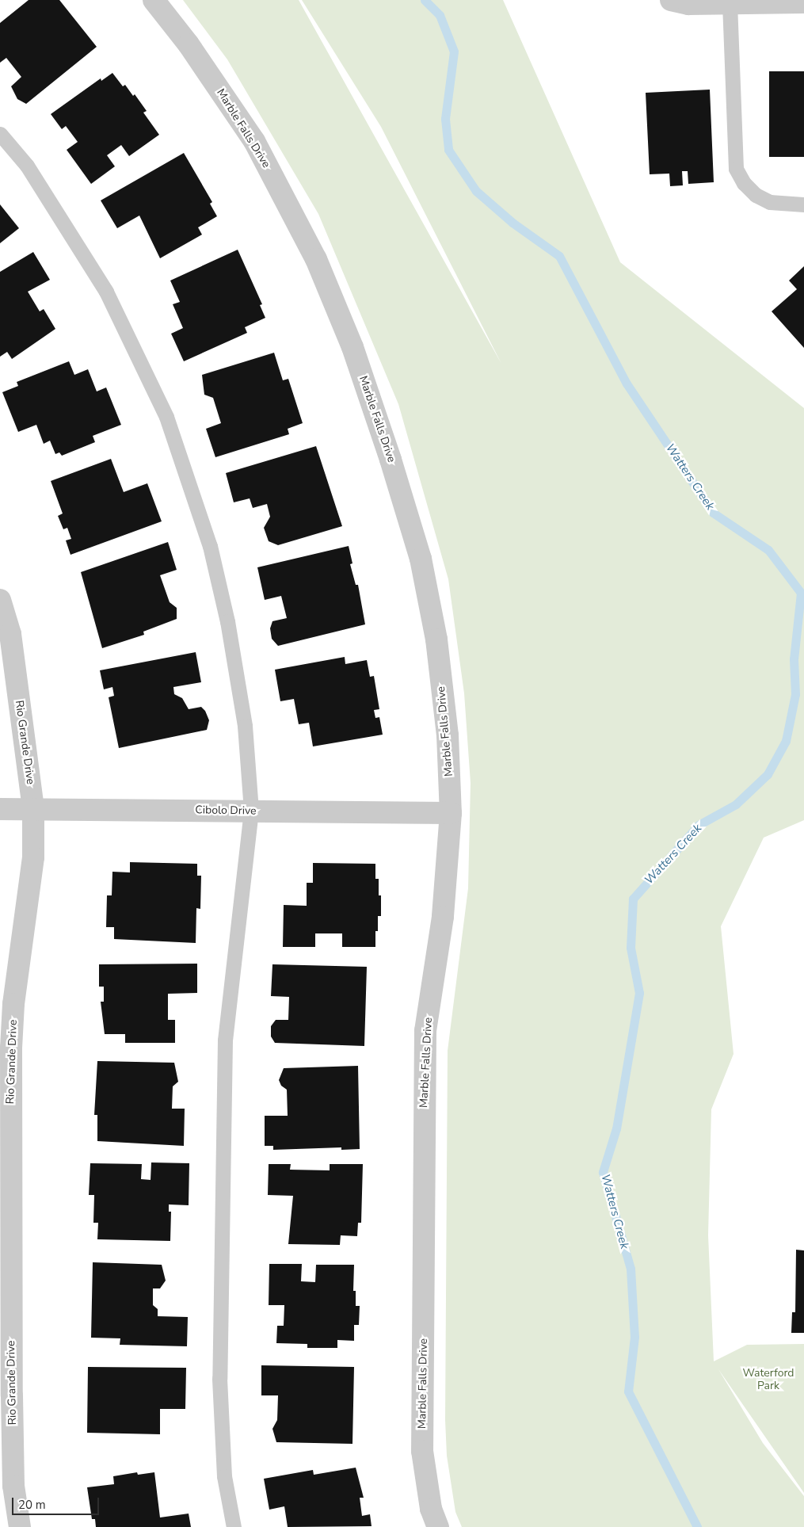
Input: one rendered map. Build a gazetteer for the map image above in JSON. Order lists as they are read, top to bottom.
{
  "streets": {
    "street": ["Marble Falls Drive", "Rio Grande Drive", "Cibolo Drive"]
  },
  "crossings": [
    ["Marble Falls Drive", "Cibolo Drive"],
    ["Rio Grande Drive", "Cibolo Drive"]
  ],
  "water": ["Watters Creek"],
  "parks": ["Waterford Park"],
  "scale_bar": "20 m"
}
